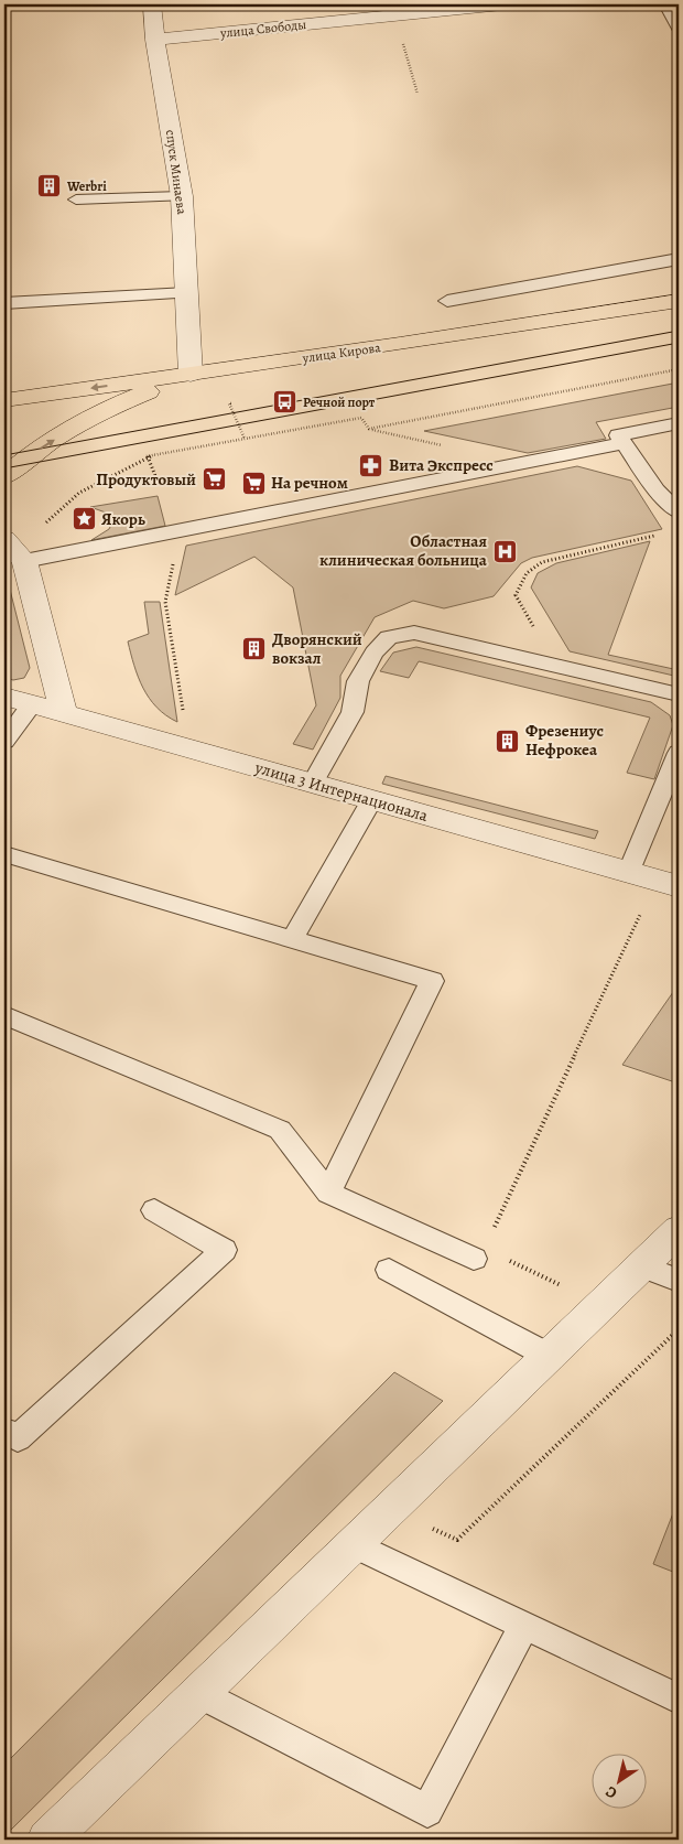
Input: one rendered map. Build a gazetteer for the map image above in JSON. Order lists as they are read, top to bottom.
{
  "streets": {
    "main road": ["улица Кирова"],
    "street": ["улица Свободы", "спуск Минаева", "улица 3 Интернационала"]
  },
  "crossings": [
    ["улица Свободы", "спуск Минаева"],
    ["спуск Минаева", "улица Кирова"]
  ],
  "places": {
    "building": ["Werbri", "Дворянский вокзал", "Фрезениус Нефрокеа"],
    "bus stop": ["Речной порт"],
    "pharmacy": ["Вита Экспресс"],
    "supermarket": ["Продуктовый", "На речном"],
    "place": ["Якорь"],
    "hospital": ["Областная клиническая больница"]
  },
  "north": "bottom left"
}
